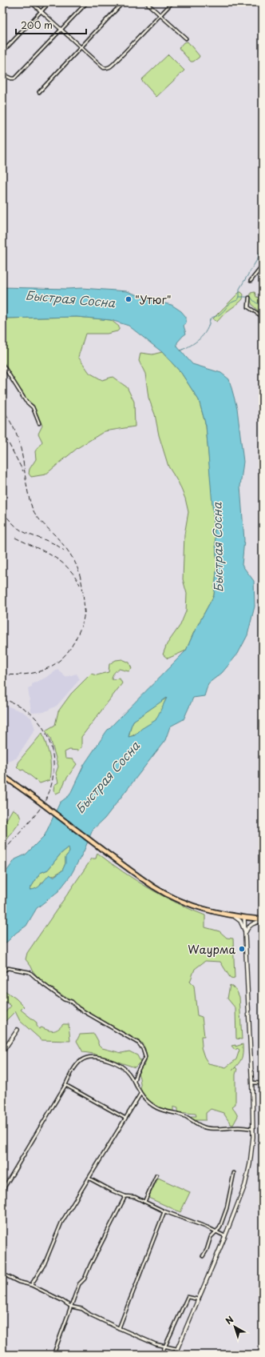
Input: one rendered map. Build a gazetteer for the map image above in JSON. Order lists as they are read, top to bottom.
{
  "water": ["Быстрая Сосна"],
  "places": ["\"Утюг\"", "Wаурма"],
  "scale_bar": "200 m",
  "north": "top left"
}
